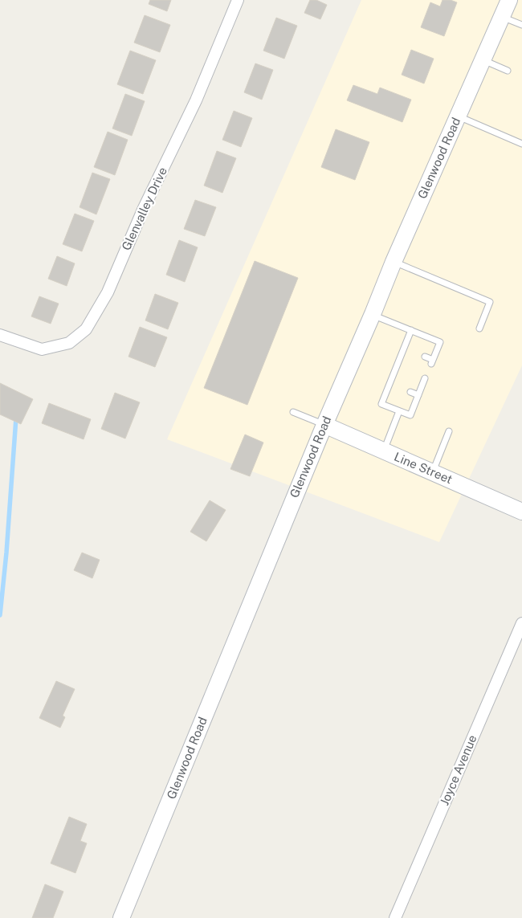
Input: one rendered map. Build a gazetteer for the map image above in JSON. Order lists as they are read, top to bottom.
{
  "streets": {
    "main road": ["Glenwood Road", "Line Street"],
    "street": ["Glenvalley Drive", "Joyce Avenue"]
  },
  "crossings": [
    ["Glenwood Road", "Line Street"]
  ]
}
